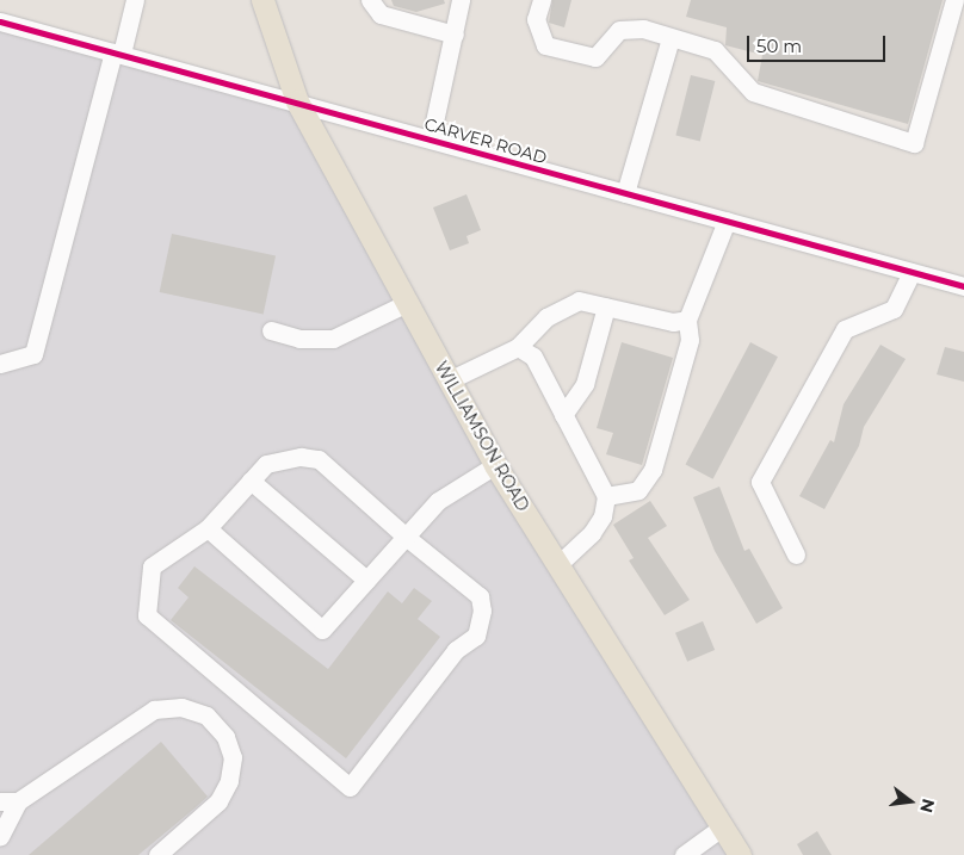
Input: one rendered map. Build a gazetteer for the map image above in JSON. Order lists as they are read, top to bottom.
{
  "streets": {
    "main road": ["WILLIAMSON ROAD"],
    "street": ["CARVER ROAD"]
  },
  "crossings": [
    ["CARVER ROAD", "WILLIAMSON ROAD"]
  ],
  "scale_bar": "50 m",
  "north": "right"
}
